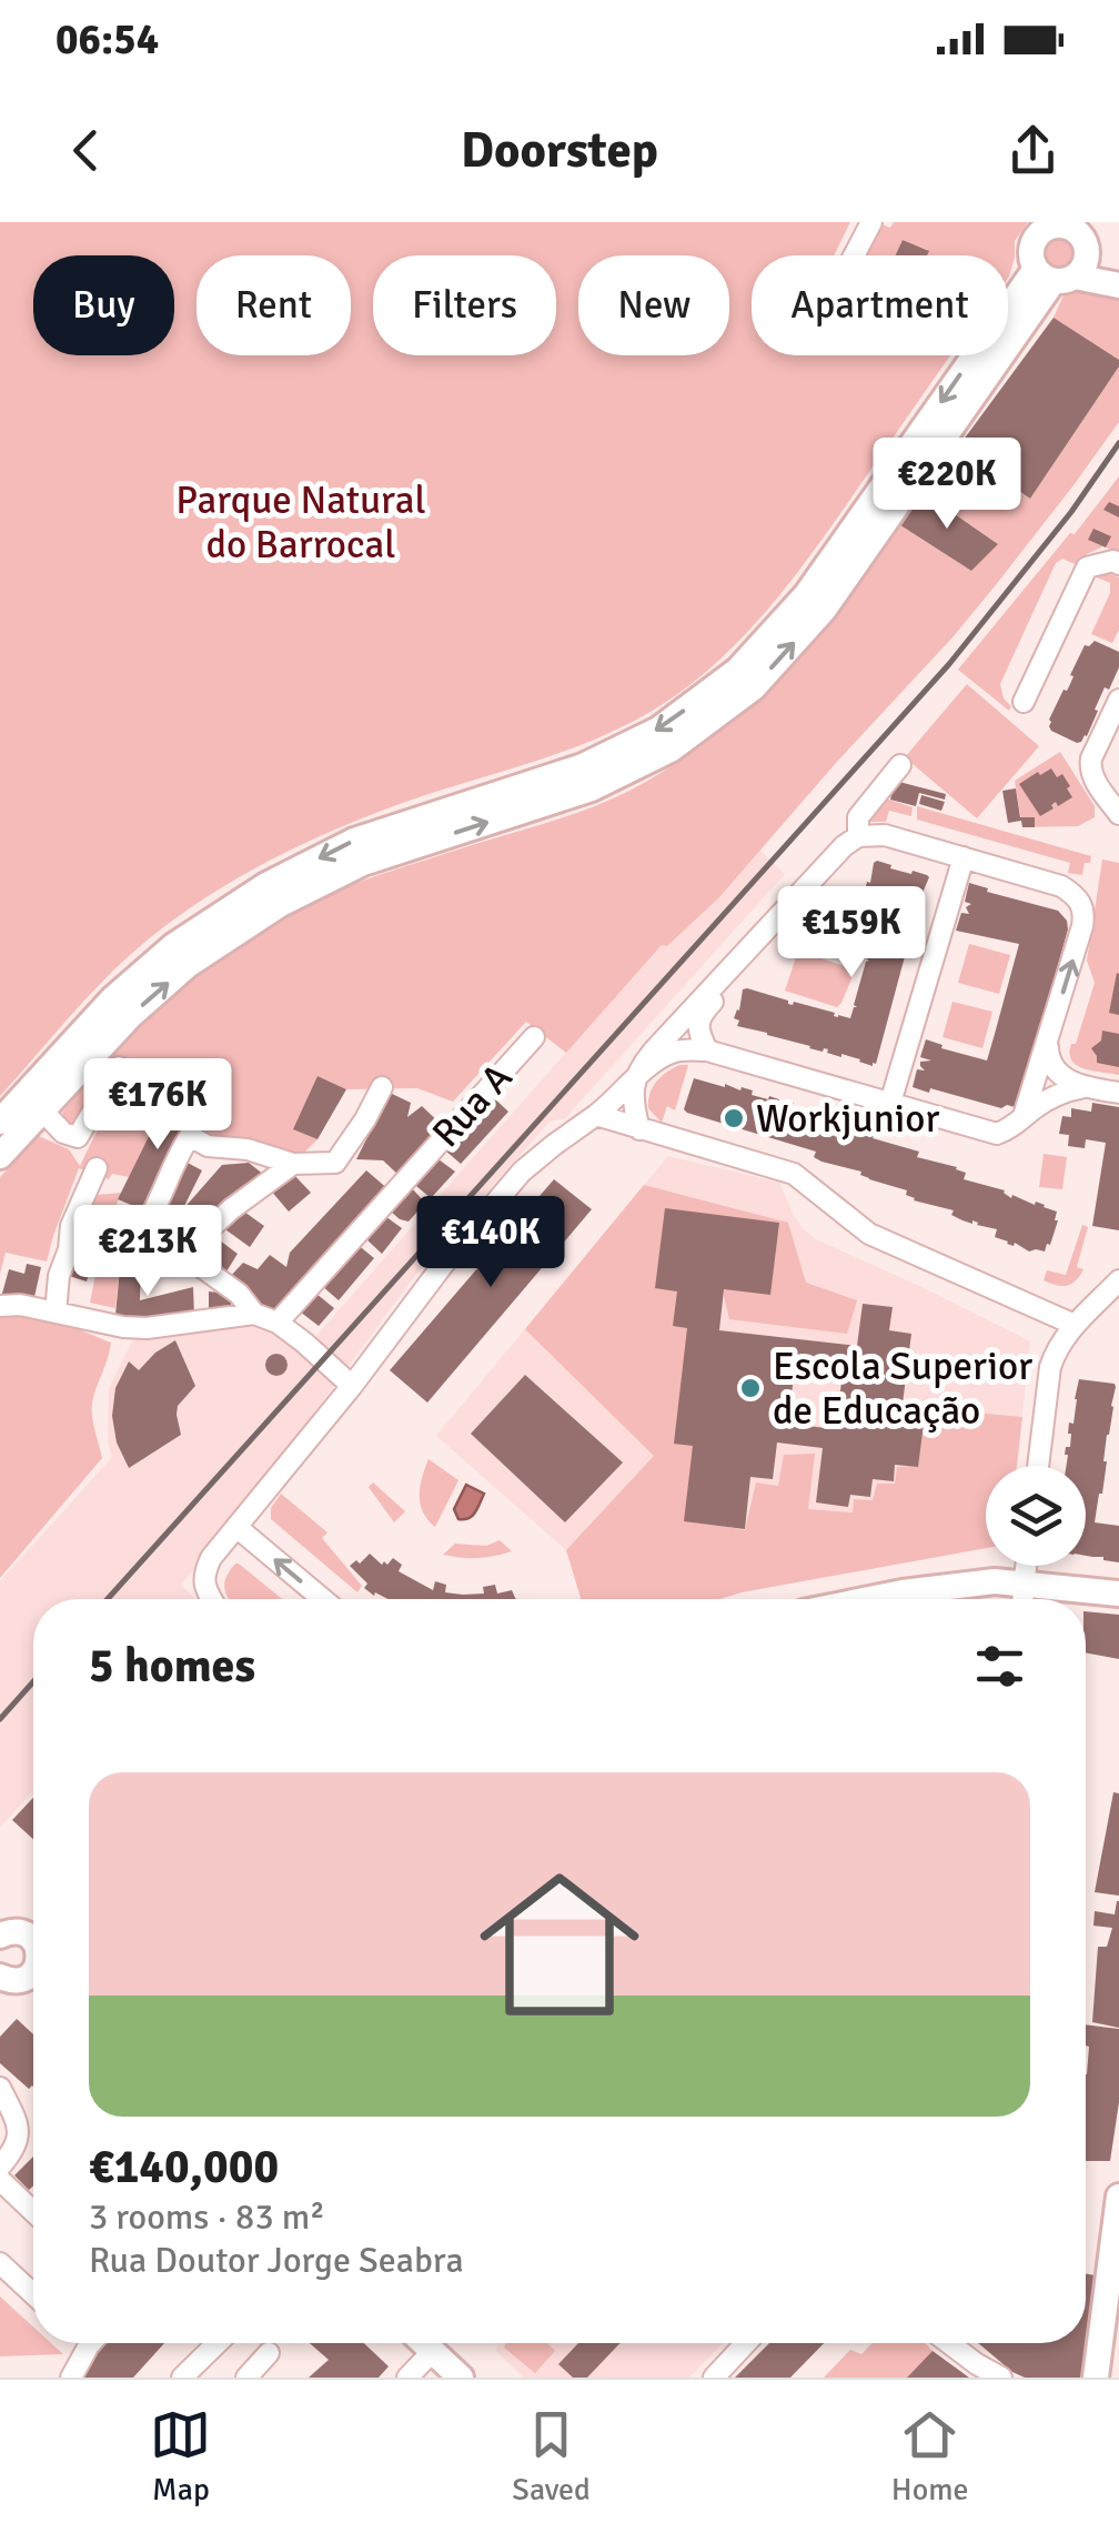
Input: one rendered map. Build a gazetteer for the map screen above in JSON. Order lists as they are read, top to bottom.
{
  "streets": {
    "street": ["Rua A"]
  },
  "parks": ["Parque Natural do Barrocal"],
  "places": ["Workjunior", "Escola Superior de Educação"],
  "page": {
    "status": "06:54",
    "header": "Doorstep",
    "chip": [
      "Buy",
      "Rent",
      "Filters",
      "New",
      "Apartment"
    ],
    "price": [
      "€220K",
      "€159K",
      "€176K",
      "€140K",
      "€213K"
    ],
    "heading": "5 homes",
    "list": [
      {
        "name": "€140,000",
        "note": "3 rooms · 83 m² · Rua Doutor Jorge Seabra"
      }
    ],
    "tabs": ["Map", "Saved", "Home"]
  }
}
